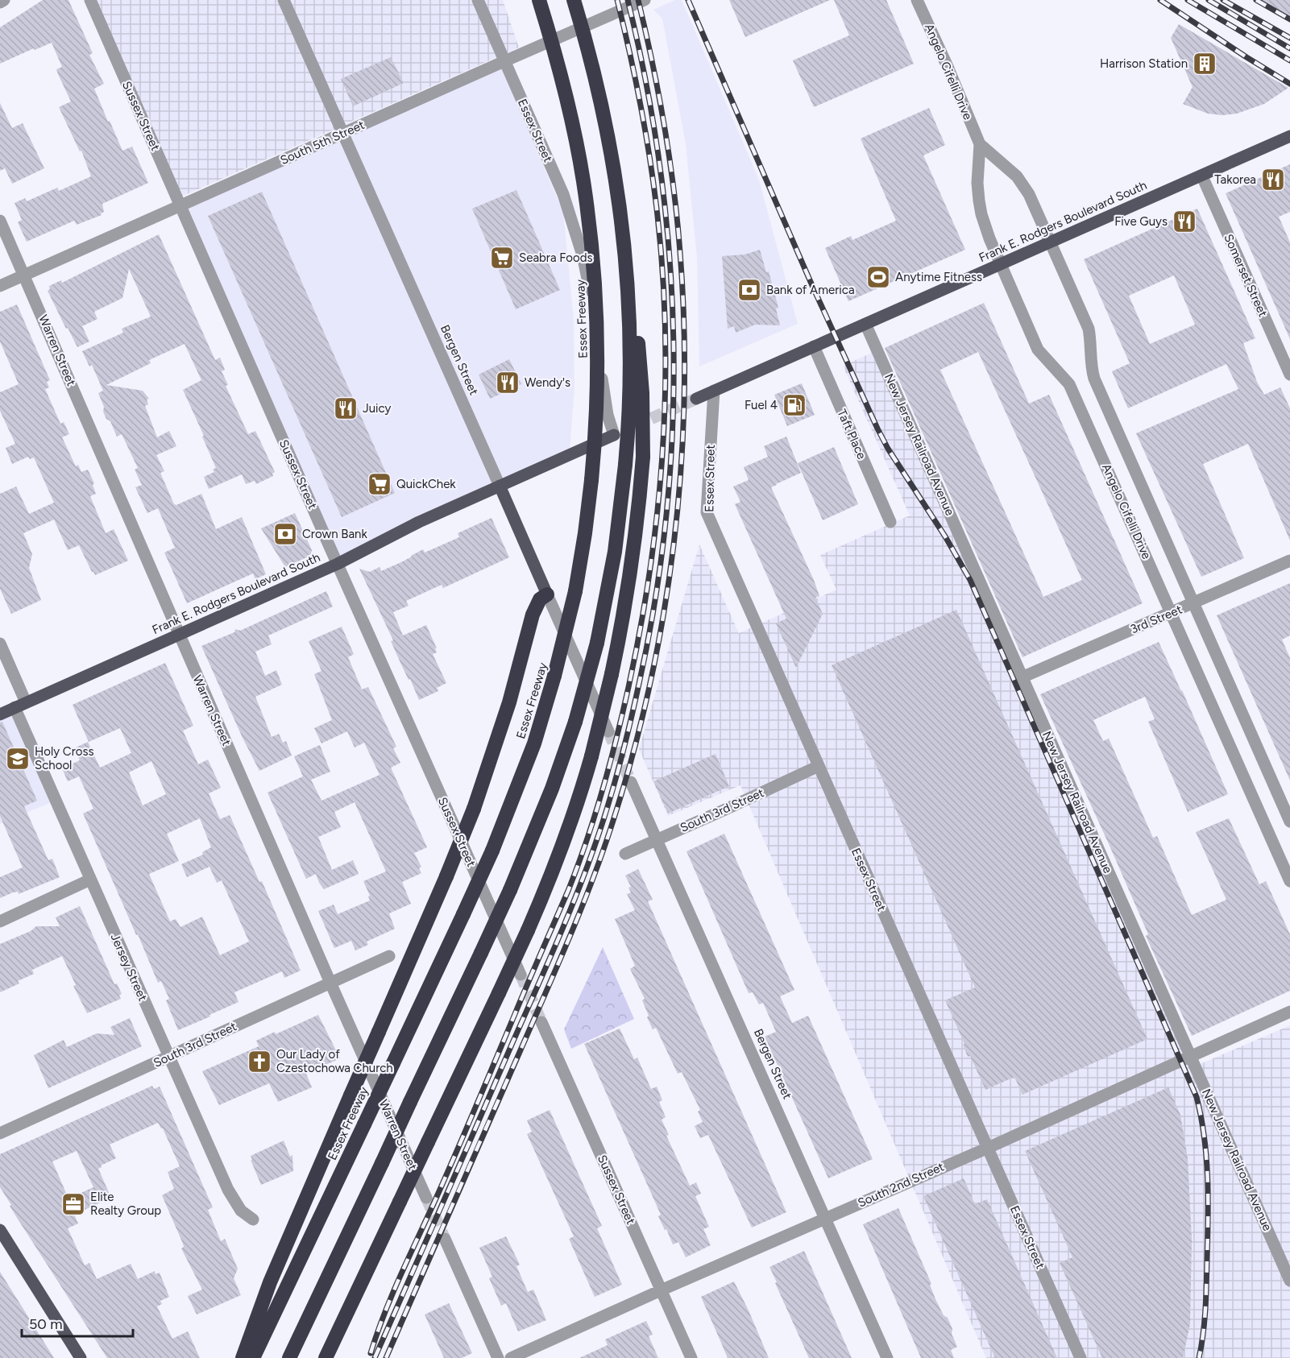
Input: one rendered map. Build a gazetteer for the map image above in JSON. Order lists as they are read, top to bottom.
{
  "streets": {
    "highway": ["Essex Freeway"],
    "main road": ["Frank E. Rodgers Boulevard South", "Bergen Street"],
    "street": [
      "Angelo Cifelli Drive",
      "Sussex Street",
      "Essex Street",
      "South 5th Street",
      "Somerset Street",
      "Warren Street",
      "Taft Place",
      "New Jersey Railroad Avenue",
      "3rd Street",
      "South 3rd Street",
      "Jersey Street",
      "South 2nd Street"
    ]
  },
  "crossings": [
    ["Angelo Cifelli Drive", "Frank E. Rodgers Boulevard South"],
    ["Angelo Cifelli Drive", "3rd Street"],
    ["Sussex Street", "South 5th Street"],
    ["Sussex Street", "Frank E. Rodgers Boulevard South"],
    ["Sussex Street", "South 2nd Street"],
    ["Essex Street", "South 5th Street"],
    ["Essex Street", "Frank E. Rodgers Boulevard South"],
    ["Essex Street", "South 3rd Street"],
    ["Essex Street", "South 2nd Street"],
    ["South 5th Street", "Warren Street"],
    ["South 5th Street", "Bergen Street"],
    ["Frank E. Rodgers Boulevard South", "Somerset Street"],
    ["Frank E. Rodgers Boulevard South", "Warren Street"],
    ["Frank E. Rodgers Boulevard South", "Bergen Street"],
    ["Frank E. Rodgers Boulevard South", "Taft Place"],
    ["Frank E. Rodgers Boulevard South", "New Jersey Railroad Avenue"],
    ["Frank E. Rodgers Boulevard South", "Jersey Street"],
    ["Warren Street", "South 3rd Street"],
    ["Bergen Street", "South 3rd Street"],
    ["Bergen Street", "South 2nd Street"],
    ["New Jersey Railroad Avenue", "3rd Street"],
    ["New Jersey Railroad Avenue", "South 2nd Street"],
    ["South 3rd Street", "Jersey Street"]
  ],
  "places": {
    "building": ["Harrison Station"],
    "restaurant": [
      "Takorea",
      "Five Guys",
      "Wendy's",
      "Juicy"
    ],
    "supermarket": ["Seabra Foods", "QuickChek"],
    "sports": ["Anytime Fitness"],
    "bank": ["Bank of America", "Crown Bank"],
    "fuel station": ["Fuel 4"],
    "school or university": ["Holy Cross School"],
    "church": ["Our Lady of Czestochowa Church"],
    "office": ["Elite Realty Group"]
  },
  "scale_bar": "50 m"
}
